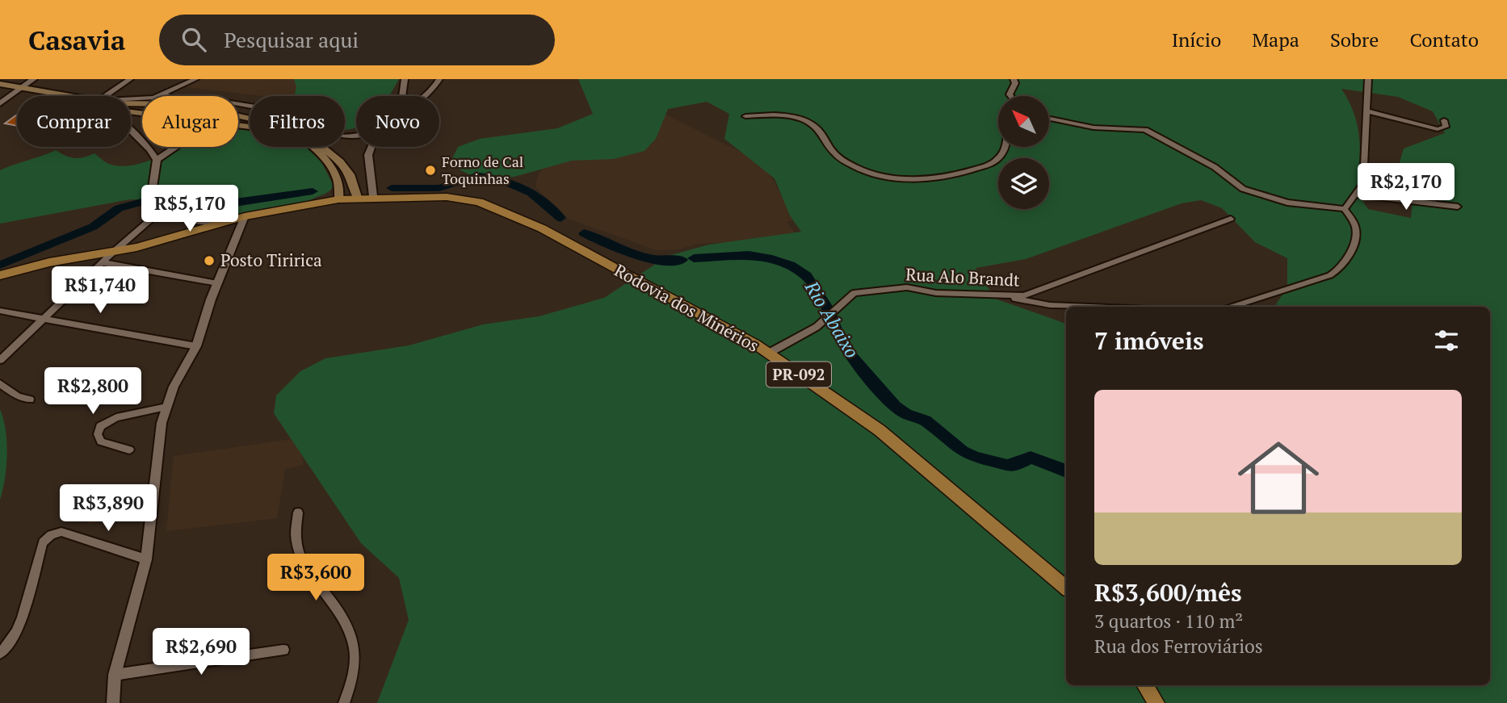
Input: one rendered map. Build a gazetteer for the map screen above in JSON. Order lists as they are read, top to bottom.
{
  "streets": {
    "main road": ["Rodovia dos Minérios", "PR-092"],
    "street": ["Rua Alo Brandt"]
  },
  "crossings": [
    ["Rua Alo Brandt", "Rodovia dos Minérios"],
    ["Rodovia dos Minérios", "PR-092"]
  ],
  "water": ["Rio Abaixo"],
  "places": ["Forno de Cal Toquinhas", "Posto Tiririca"],
  "north": "top left",
  "page": {
    "header": "Casavia",
    "search": "Pesquisar aqui",
    "nav": [
      "Início",
      "Mapa",
      "Sobre",
      "Contato"
    ],
    "chip": [
      "Comprar",
      "Alugar",
      "Filtros",
      "Novo"
    ],
    "price": [
      "R$2,170",
      "R$5,170",
      "R$1,740",
      "R$2,800",
      "R$3,890",
      "R$3,600",
      "R$2,690"
    ],
    "heading": "7 imóveis",
    "list": [
      {
        "name": "R$3,600/mês",
        "note": "3 quartos · 110 m² · Rua dos Ferroviários"
      }
    ]
  }
}
